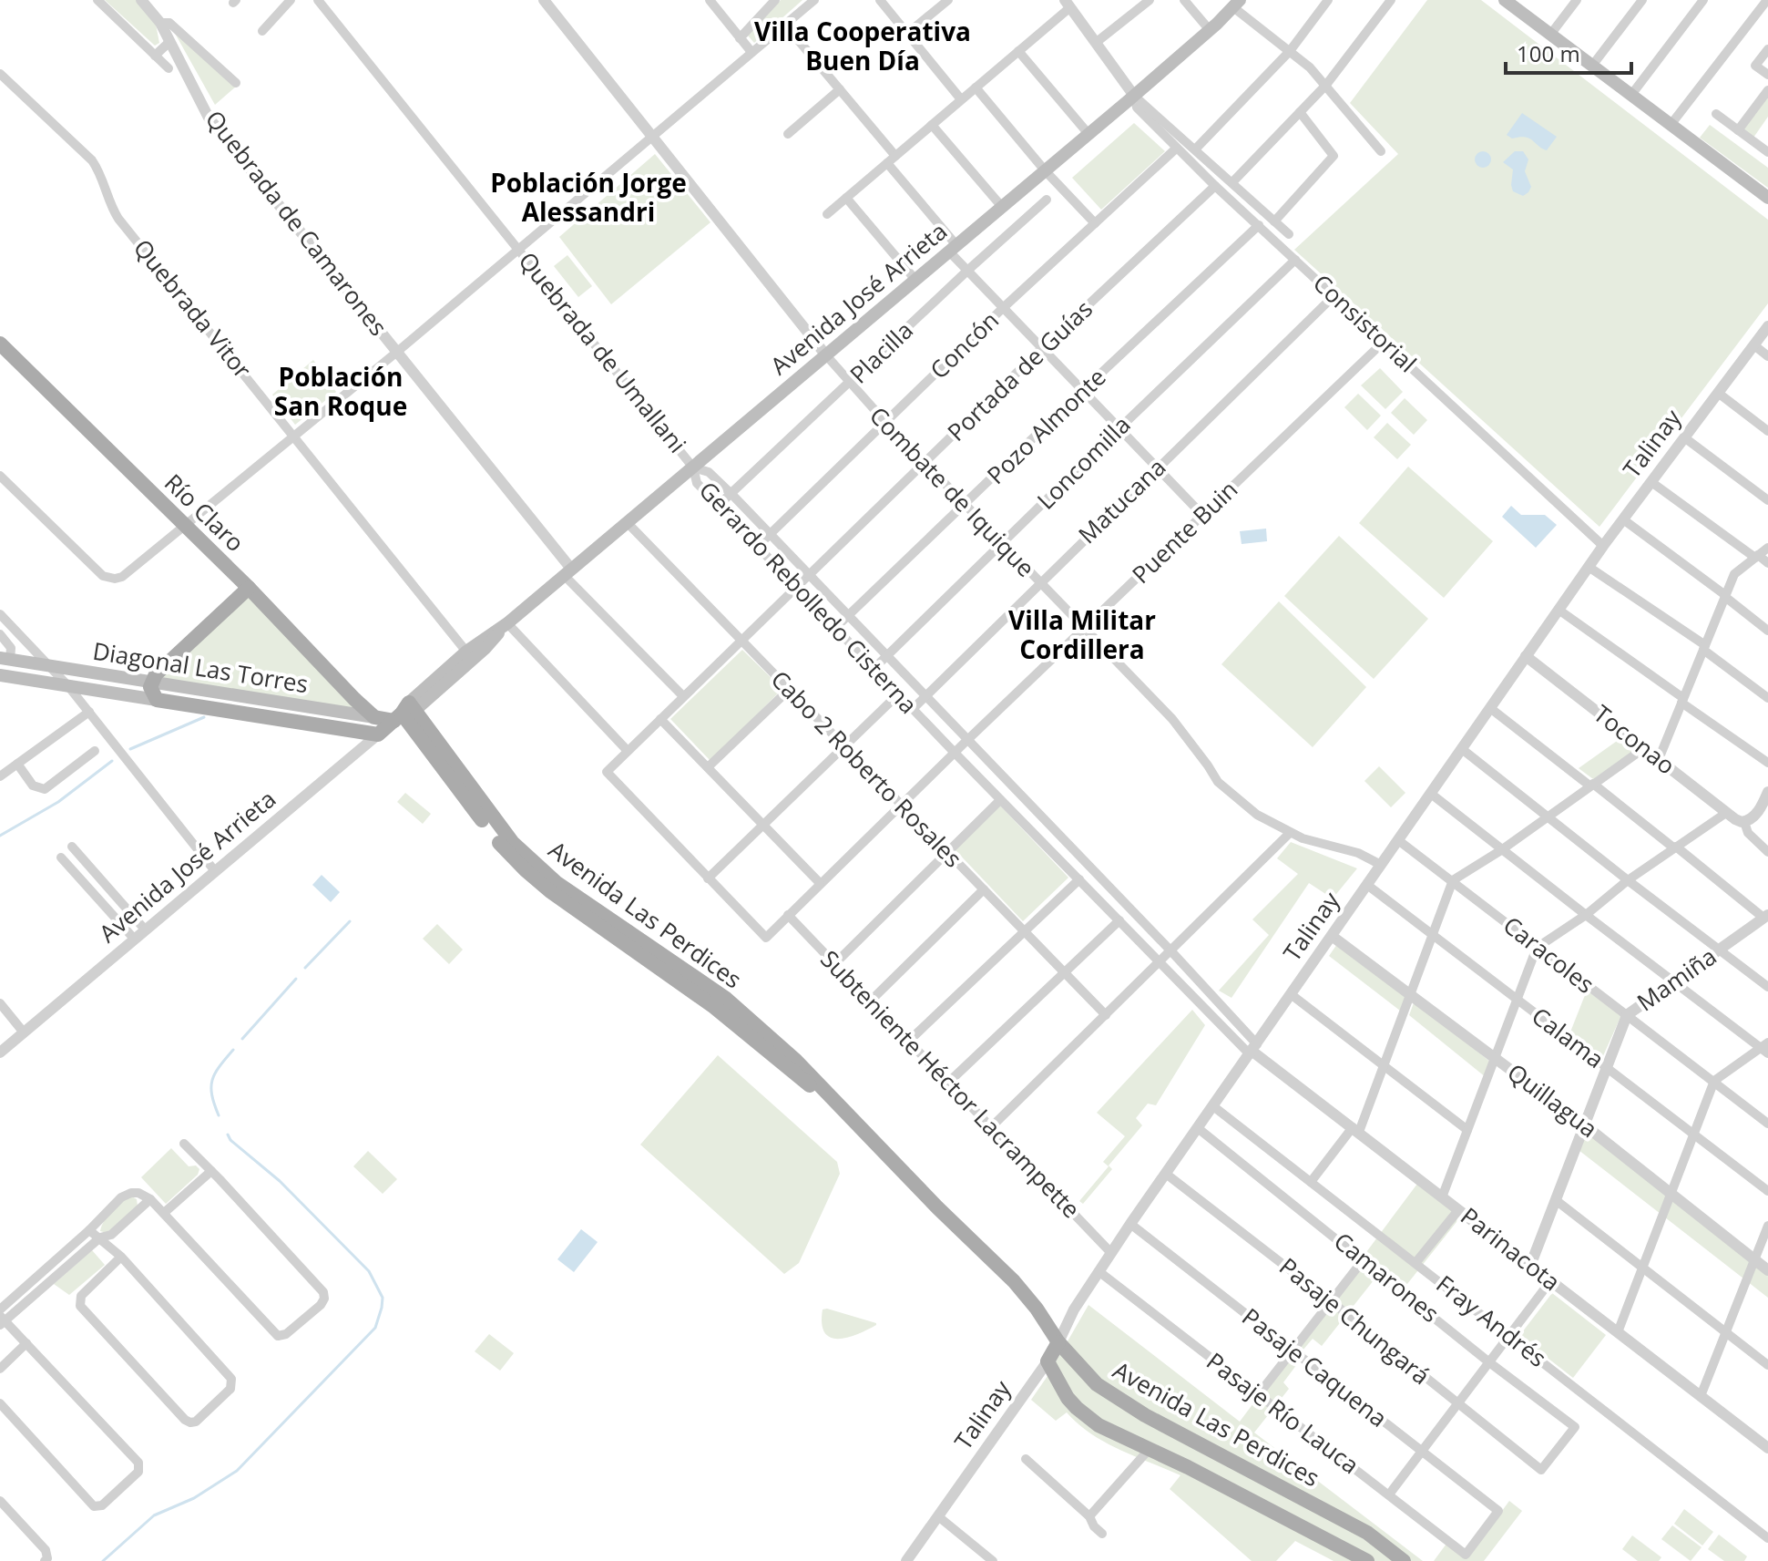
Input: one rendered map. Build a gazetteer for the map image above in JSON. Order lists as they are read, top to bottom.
{
  "streets": {
    "main road": [
      "Avenida José Arrieta",
      "Talinay",
      "Río Claro",
      "Diagonal Las Torres",
      "Avenida Las Perdices"
    ],
    "street": [
      "Quebrada de Camarones",
      "Quebrada Vitor",
      "Consistorial",
      "Concón",
      "Quebrada de Umallani",
      "Placilla",
      "Portada de Guías",
      "Pozo Almonte",
      "Loncomilla",
      "Combate de Iquique",
      "Matucana",
      "Puente Buin",
      "Gerardo Rebolledo Cisterna",
      "Toconao",
      "Cabo 2 Roberto Rosales",
      "Caracoles",
      "Mamiña",
      "Calama",
      "Subteniente Héctor Lacrampette",
      "Quillagua",
      "Parinacota",
      "Camarones",
      "Pasaje Chungará",
      "Fray Andrés",
      "Pasaje Caquena",
      "Pasaje Río Lauca"
    ]
  },
  "crossings": [
    ["Quebrada de Camarones", "Avenida José Arrieta"],
    ["Avenida José Arrieta", "Quebrada Vitor"],
    ["Avenida José Arrieta", "Consistorial"],
    ["Avenida José Arrieta", "Quebrada de Umallani"],
    ["Avenida José Arrieta", "Combate de Iquique"],
    ["Avenida José Arrieta", "Gerardo Rebolledo Cisterna"],
    ["Avenida José Arrieta", "Diagonal Las Torres"],
    ["Avenida José Arrieta", "Cabo 2 Roberto Rosales"],
    ["Avenida José Arrieta", "Avenida Las Perdices"],
    ["Consistorial", "Concón"],
    ["Consistorial", "Portada de Guías"],
    ["Consistorial", "Pozo Almonte"],
    ["Consistorial", "Talinay"],
    ["Consistorial", "Loncomilla"],
    ["Consistorial", "Matucana"],
    ["Consistorial", "Puente Buin"],
    ["Concón", "Combate de Iquique"],
    ["Concón", "Gerardo Rebolledo Cisterna"],
    ["Quebrada de Umallani", "Gerardo Rebolledo Cisterna"],
    ["Placilla", "Combate de Iquique"],
    ["Placilla", "Gerardo Rebolledo Cisterna"],
    ["Portada de Guías", "Combate de Iquique"],
    ["Portada de Guías", "Puente Buin"],
    ["Portada de Guías", "Gerardo Rebolledo Cisterna"],
    ["Portada de Guías", "Cabo 2 Roberto Rosales"],
    ["Pozo Almonte", "Combate de Iquique"],
    ["Pozo Almonte", "Gerardo Rebolledo Cisterna"],
    ["Talinay", "Combate de Iquique"],
    ["Talinay", "Gerardo Rebolledo Cisterna"],
    ["Talinay", "Toconao"],
    ["Talinay", "Avenida Las Perdices"],
    ["Talinay", "Caracoles"],
    ["Talinay", "Calama"],
    ["Talinay", "Subteniente Héctor Lacrampette"],
    ["Talinay", "Quillagua"],
    ["Talinay", "Parinacota"],
    ["Talinay", "Camarones"],
    ["Talinay", "Pasaje Chungará"],
    ["Talinay", "Fray Andrés"],
    ["Talinay", "Pasaje Caquena"],
    ["Talinay", "Pasaje Río Lauca"],
    ["Loncomilla", "Combate de Iquique"],
    ["Loncomilla", "Gerardo Rebolledo Cisterna"],
    ["Combate de Iquique", "Matucana"],
    ["Combate de Iquique", "Puente Buin"],
    ["Matucana", "Gerardo Rebolledo Cisterna"],
    ["Río Claro", "Diagonal Las Torres"],
    ["Puente Buin", "Gerardo Rebolledo Cisterna"],
    ["Puente Buin", "Cabo 2 Roberto Rosales"],
    ["Puente Buin", "Subteniente Héctor Lacrampette"],
    ["Gerardo Rebolledo Cisterna", "Parinacota"],
    ["Diagonal Las Torres", "Avenida Las Perdices"],
    ["Caracoles", "Mamiña"],
    ["Mamiña", "Calama"],
    ["Mamiña", "Quillagua"],
    ["Mamiña", "Parinacota"],
    ["Camarones", "Pasaje Chungará"],
    ["Pasaje Caquena", "Pasaje Río Lauca"]
  ],
  "districts": [
    "Villa Cooperativa Buen Día",
    "Población Jorge Alessandri",
    "Población San Roque",
    "Villa Militar Cordillera"
  ],
  "scale_bar": "100 m"
}
